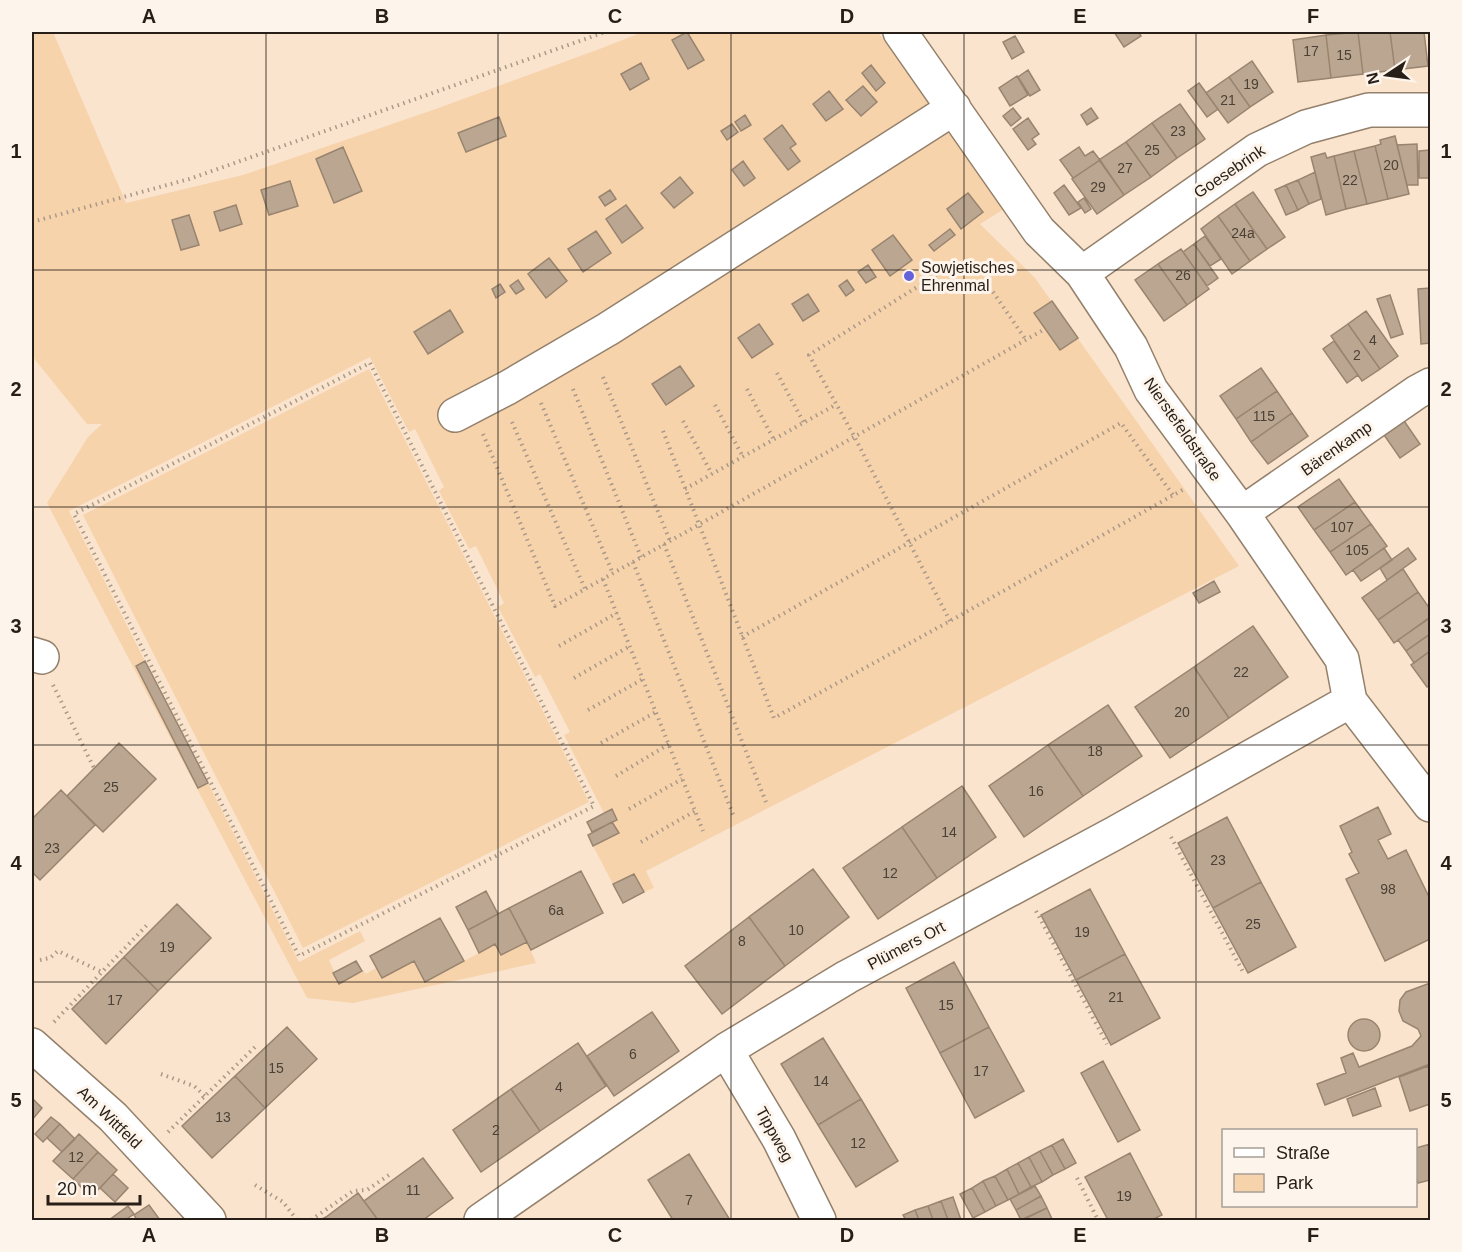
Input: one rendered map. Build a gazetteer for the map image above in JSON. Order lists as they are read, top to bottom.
{
  "streets": {
    "street": [
      "Goesebrink",
      "Nierstefeldstraße",
      "Bärenkamp",
      "Plümers Ort",
      "Am Wittfeld",
      "Tippweg"
    ]
  },
  "crossings": [
    ["Goesebrink", "Nierstefeldstraße"],
    ["Nierstefeldstraße", "Bärenkamp"],
    ["Nierstefeldstraße", "Plümers Ort"],
    ["Plümers Ort", "Tippweg"]
  ],
  "places": ["Sowjetisches Ehrenmal"],
  "house_numbers": [
    "17",
    "15",
    "19",
    "21",
    "23",
    "25",
    "20",
    "27",
    "22",
    "29",
    "24a",
    "26",
    "4",
    "2",
    "115",
    "107",
    "105",
    "22",
    "20",
    "18",
    "25",
    "16",
    "14",
    "23",
    "23",
    "12",
    "98",
    "6a",
    "25",
    "10",
    "19",
    "8",
    "19",
    "21",
    "17",
    "15",
    "6",
    "15",
    "17",
    "14",
    "4",
    "13",
    "2",
    "12",
    "12",
    "11",
    "19",
    "7"
  ],
  "legend": ["Straße", "Park"],
  "scale_bar": "20 m",
  "north": "left",
  "grid": {
    "columns": [
      "A",
      "B",
      "C",
      "D",
      "E",
      "F"
    ],
    "rows": [
      "1",
      "2",
      "3",
      "4",
      "5"
    ]
  }
}
